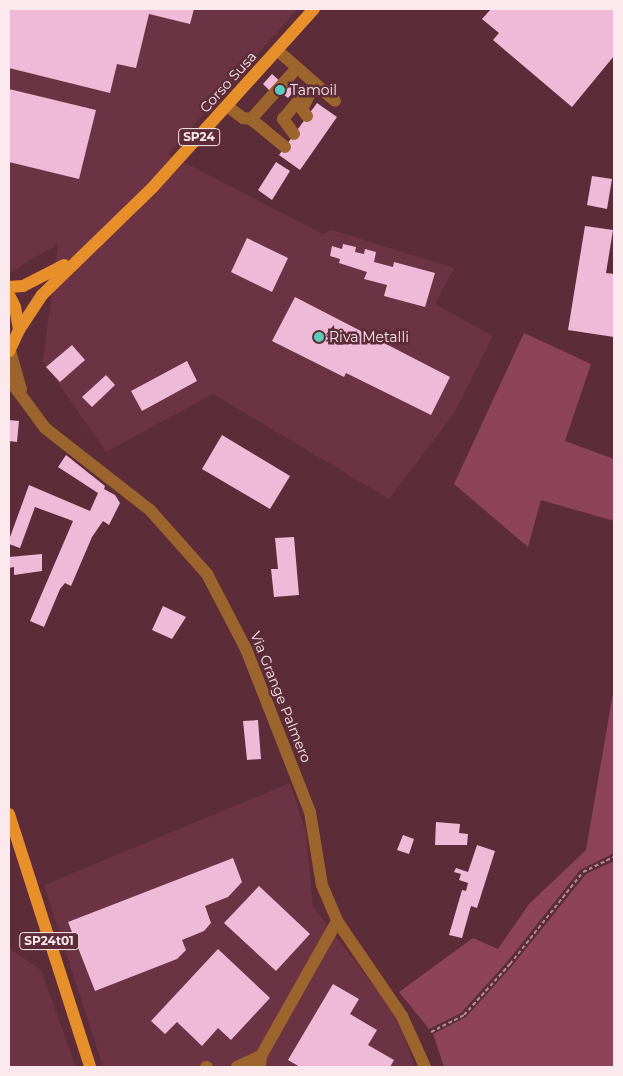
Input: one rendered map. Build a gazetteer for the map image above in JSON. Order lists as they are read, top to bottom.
{
  "streets": {
    "main road": ["Corso Susa", "SP24", "SP24t01"],
    "street": ["Via Grange Palmero"]
  },
  "crossings": [
    ["Corso Susa", "SP24"],
    ["SP24", "Via Grange Palmero"]
  ],
  "places": ["Tamoil", "Riva Metalli"]
}
